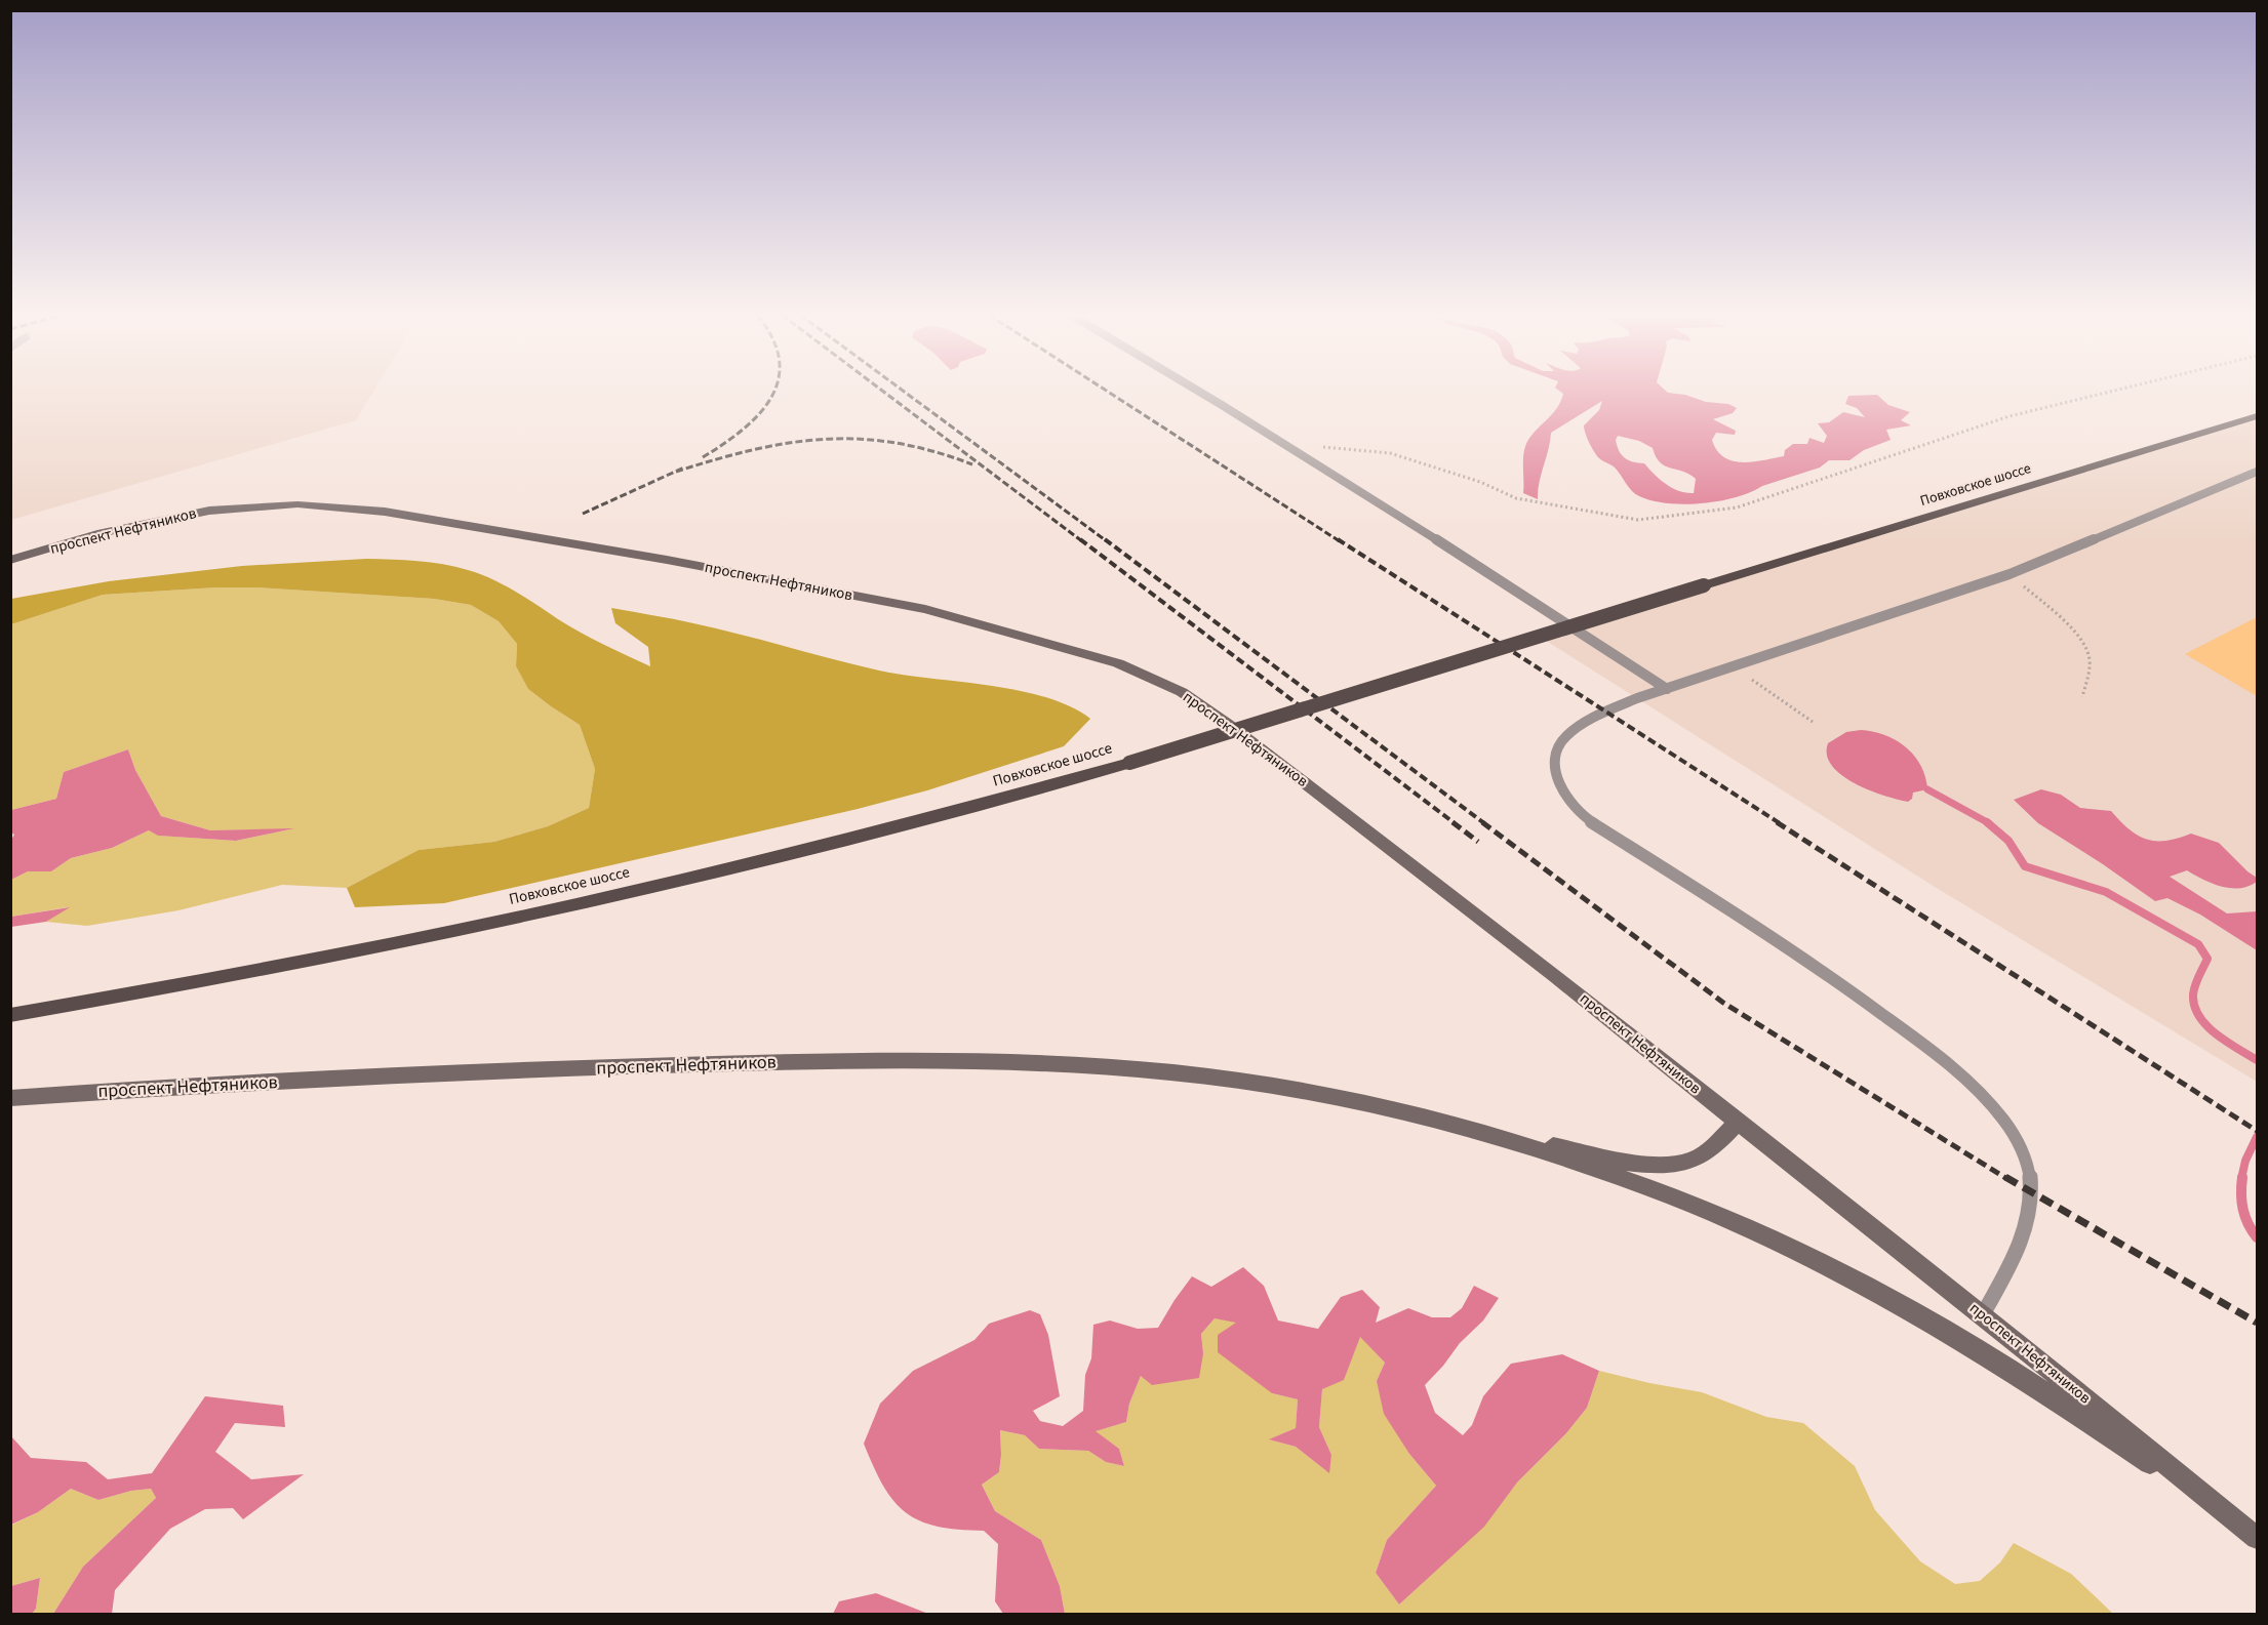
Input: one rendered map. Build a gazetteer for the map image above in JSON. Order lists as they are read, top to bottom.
{
  "streets": {
    "main road": ["Повховское шоссе", "проспект Нефтяников"]
  }
}
